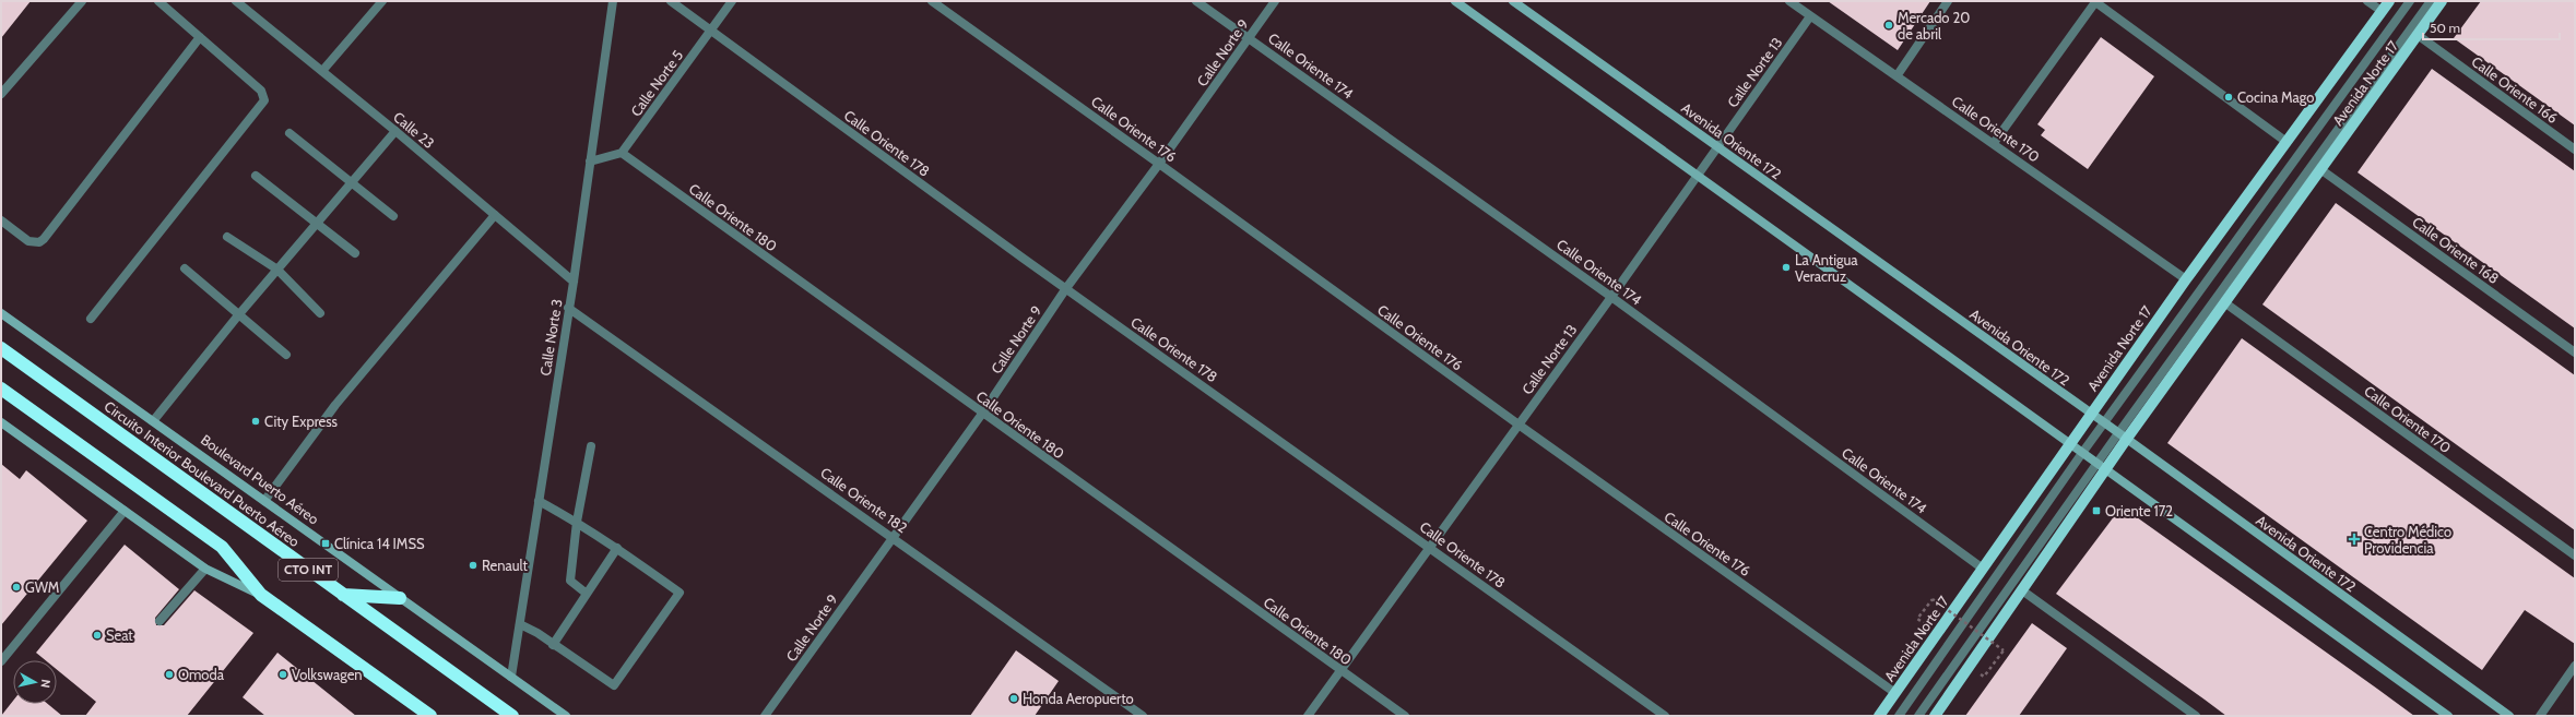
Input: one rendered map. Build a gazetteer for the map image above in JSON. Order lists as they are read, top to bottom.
{
  "streets": {
    "highway": ["Circuito Interior Boulevard Puerto Aéreo", "CTO INT"],
    "main road": ["Avenida Norte 17"],
    "street": [
      "Calle Norte 9",
      "Calle Oriente 174",
      "Calle Norte 13",
      "Calle Norte 5",
      "Calle Oriente 166",
      "Calle Oriente 176",
      "Calle Oriente 170",
      "Calle 23",
      "Avenida Oriente 172",
      "Calle Oriente 178",
      "Calle Oriente 180",
      "Calle Oriente 168",
      "Calle Norte 3",
      "Boulevard Puerto Aéreo",
      "Calle Oriente 182"
    ]
  },
  "crossings": [
    ["Calle Norte 9", "Calle Oriente 174"],
    ["Calle Norte 9", "Calle Oriente 176"],
    ["Calle Norte 9", "Calle Oriente 178"],
    ["Calle Norte 9", "Calle Oriente 180"],
    ["Calle Norte 9", "Calle Oriente 182"],
    ["Calle Oriente 174", "Calle Norte 13"],
    ["Calle Oriente 174", "Avenida Norte 17"],
    ["Calle Norte 13", "Calle Oriente 176"],
    ["Calle Norte 13", "Calle Oriente 170"],
    ["Calle Norte 13", "Avenida Oriente 172"],
    ["Calle Norte 13", "Calle Oriente 178"],
    ["Calle Norte 13", "Calle Oriente 180"],
    ["Calle Norte 5", "Calle Oriente 178"],
    ["Calle Norte 5", "Calle Oriente 180"],
    ["Avenida Norte 17", "Calle Oriente 166"],
    ["Avenida Norte 17", "Calle Oriente 176"],
    ["Avenida Norte 17", "Calle Oriente 170"],
    ["Avenida Norte 17", "Avenida Oriente 172"],
    ["Avenida Norte 17", "Calle Oriente 168"],
    ["Calle 23", "Calle Norte 3"],
    ["Calle Norte 3", "Boulevard Puerto Aéreo"],
    ["Calle Norte 3", "Calle Oriente 182"]
  ],
  "places": {
    "other": [
      "Mercado 20 de abril",
      "Cocina Mago",
      "La Antigua Veracruz",
      "City Express",
      "Renault",
      "GWM",
      "Seat",
      "Omoda",
      "Volkswagen",
      "Honda Aeropuerto"
    ],
    "transit": ["Oriente 172", "Clínica 14 IMSS"],
    "health": ["Centro Médico Providencia"]
  },
  "scale_bar": "50 m",
  "north": "right"
}
